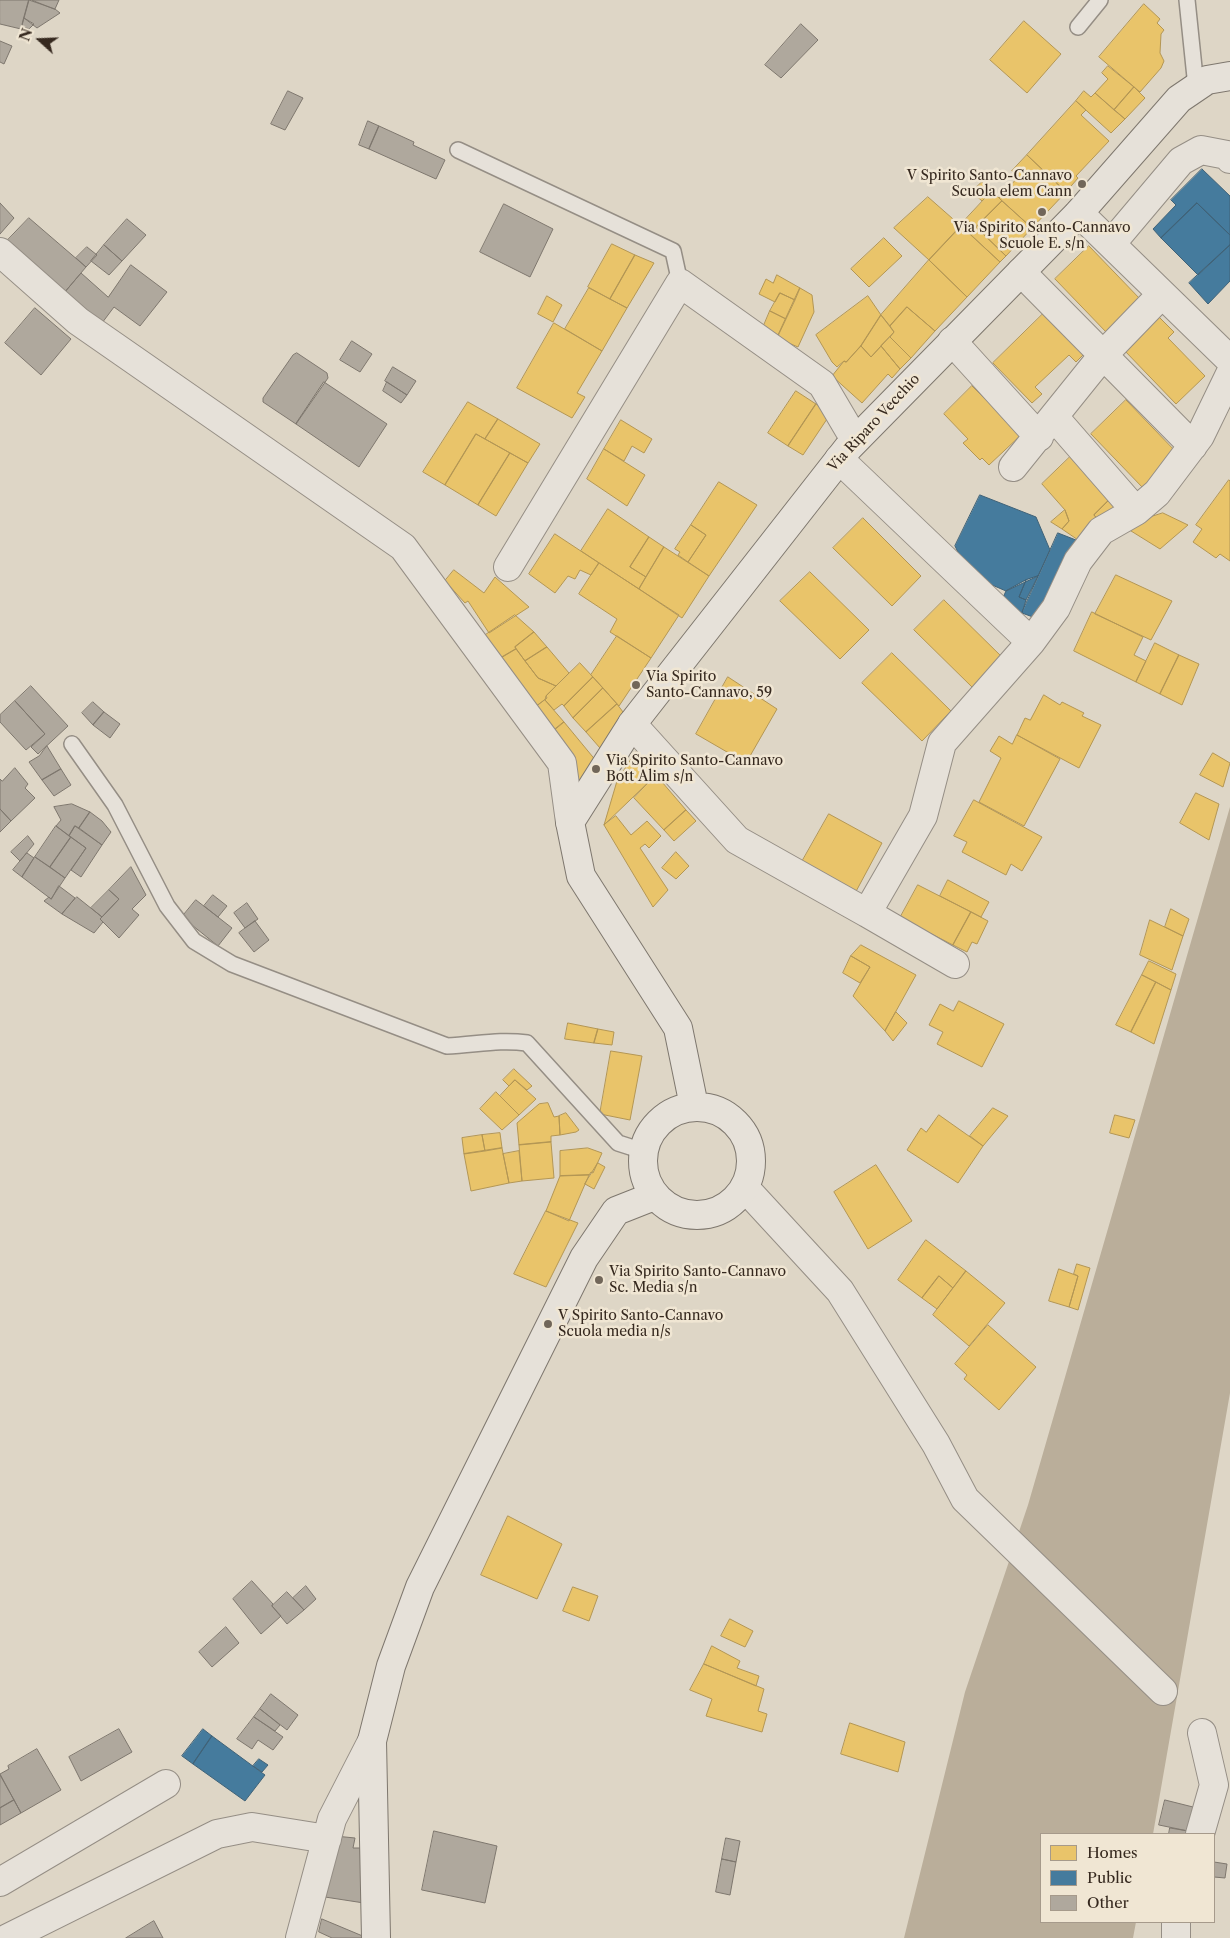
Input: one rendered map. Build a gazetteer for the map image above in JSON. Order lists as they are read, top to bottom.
{
  "streets": {
    "street": ["Via Riparo Vecchio"]
  },
  "places": [
    "V Spirito Santo-Cannavo Scuola elem Cann",
    "Via Spirito Santo-Cannavo Scuole E. s/n",
    "Via Spirito Santo-Cannavo, 59",
    "Via Spirito Santo-Cannavo Bott Alim s/n",
    "Via Spirito Santo-Cannavo Sc. Media s/n",
    "V Spirito Santo-Cannavo Scuola media n/s"
  ],
  "legend": ["Homes", "Public", "Other"],
  "north": "left"
}
